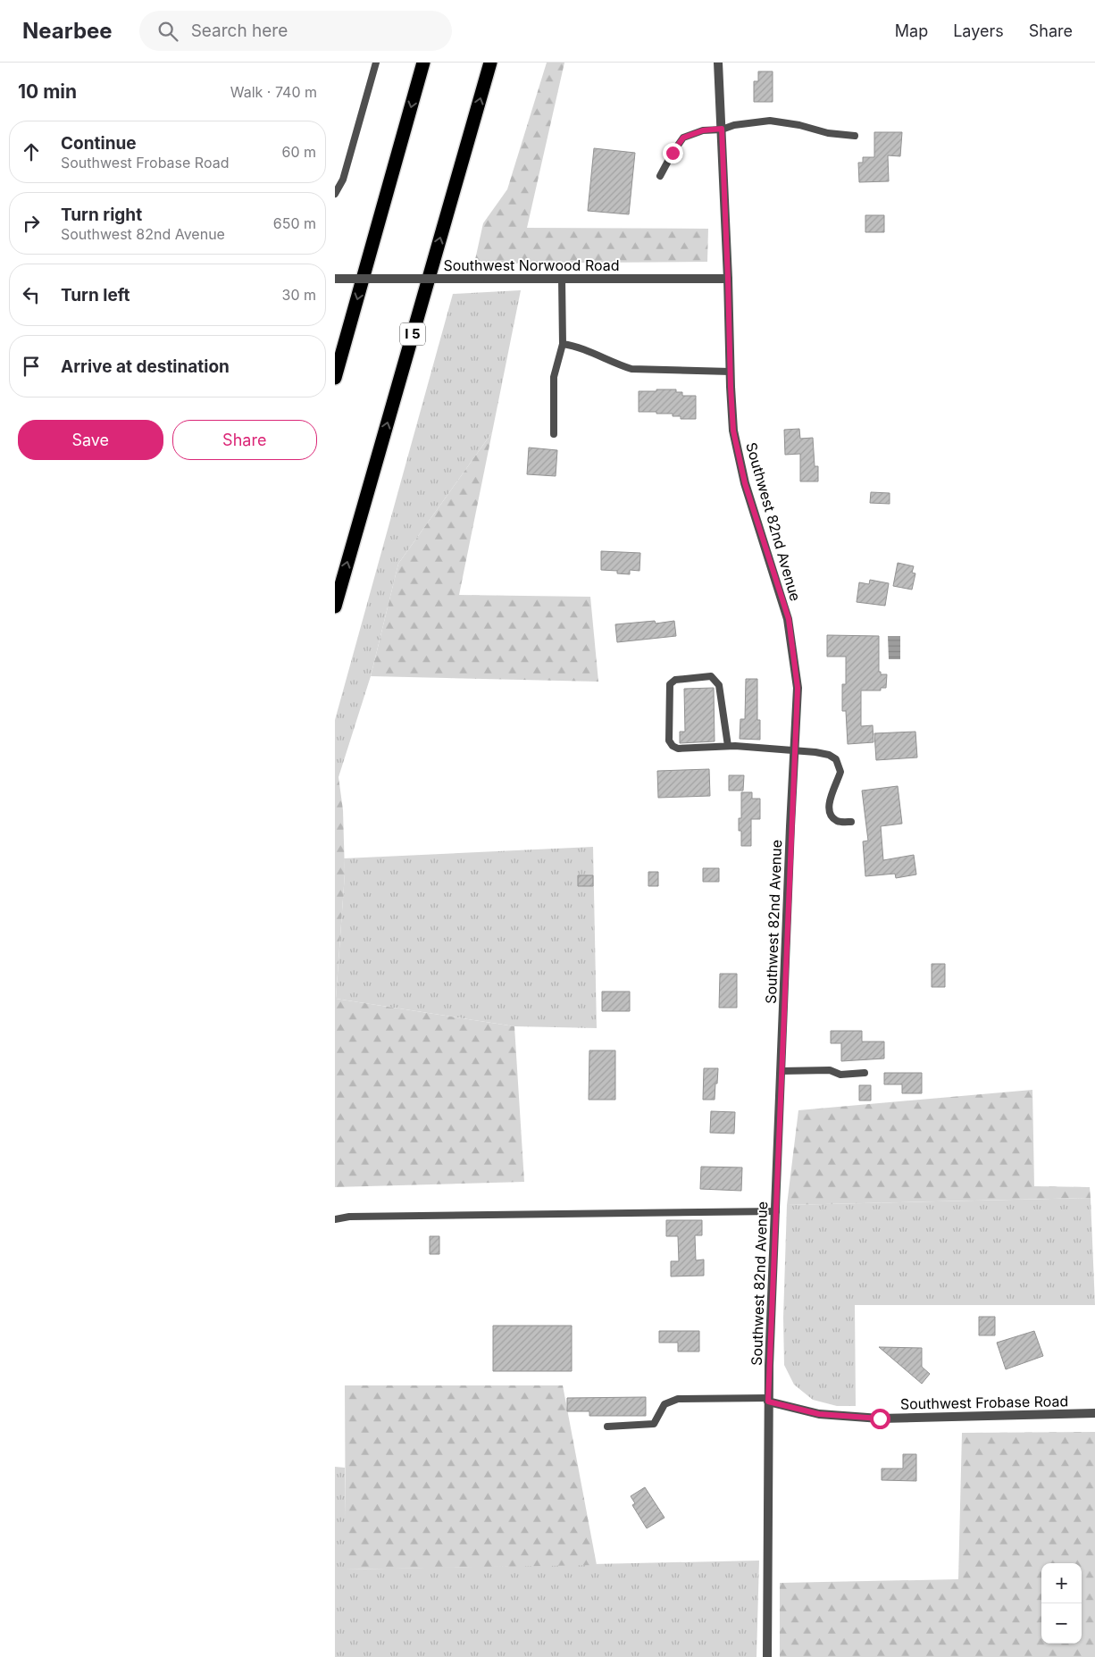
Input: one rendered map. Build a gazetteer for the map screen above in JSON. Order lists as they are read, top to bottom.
{
  "streets": {
    "highway": ["I 5"],
    "street": ["Southwest Norwood Road", "Southwest 82nd Avenue", "Southwest Frobase Road"]
  },
  "crossings": [
    ["Southwest Norwood Road", "Southwest 82nd Avenue"],
    ["Southwest 82nd Avenue", "Southwest Frobase Road"]
  ],
  "page": {
    "header": "Nearbee",
    "search": "Search here",
    "nav": ["Map", "Layers", "Share"],
    "heading": ["10 min", "Walk · 740 m"],
    "list": [
      ["Continue", "Southwest Frobase Road", "60 m"],
      ["Turn right", "Southwest 82nd Avenue", "650 m"],
      ["Turn left", "30 m"],
      "Arrive at destination"
    ],
    "buttons": ["Save", "Share"],
    "map_buttons": ["+", "−"]
  }
}
